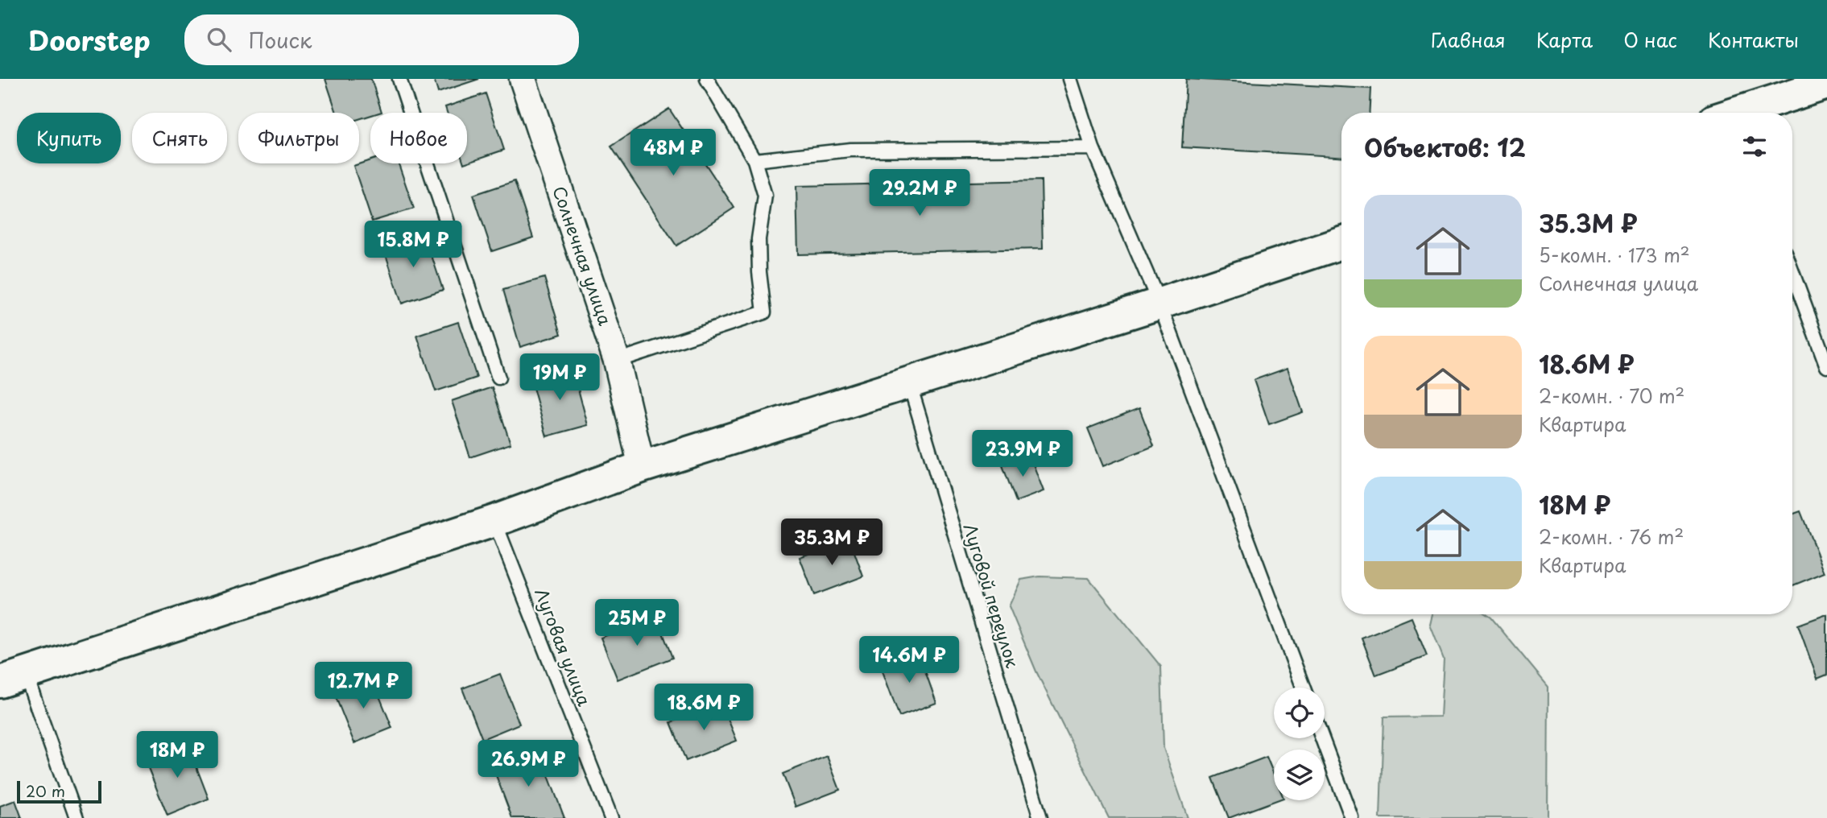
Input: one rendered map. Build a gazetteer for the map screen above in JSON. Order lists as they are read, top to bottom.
{
  "streets": {
    "street": ["Солнечная улица"],
    "lane": ["Луговой переулок", "Луговая улица"]
  },
  "scale_bar": "20 m",
  "page": {
    "header": "Doorstep",
    "search": "Поиск",
    "nav": [
      "Главная",
      "Карта",
      "О нас",
      "Контакты"
    ],
    "chip": [
      "Купить",
      "Снять",
      "Фильтры",
      "Новое"
    ],
    "heading": "Объектов: 12",
    "price": [
      "48M ₽",
      "29.2M ₽",
      "15.8M ₽",
      "19M ₽",
      "23.9M ₽",
      "35.3M ₽",
      "25M ₽",
      "14.6M ₽",
      "12.7M ₽",
      "18.6M ₽",
      "18M ₽",
      "26.9M ₽"
    ],
    "list": [
      {
        "name": "35.3M ₽",
        "note": "5-комн. · 173 m² · Солнечная улица"
      },
      {
        "name": "18.6M ₽",
        "note": "2-комн. · 70 m² · Квартира"
      },
      {
        "name": "18M ₽",
        "note": "2-комн. · 76 m² · Квартира"
      }
    ],
    "scale": "20 m"
  }
}
